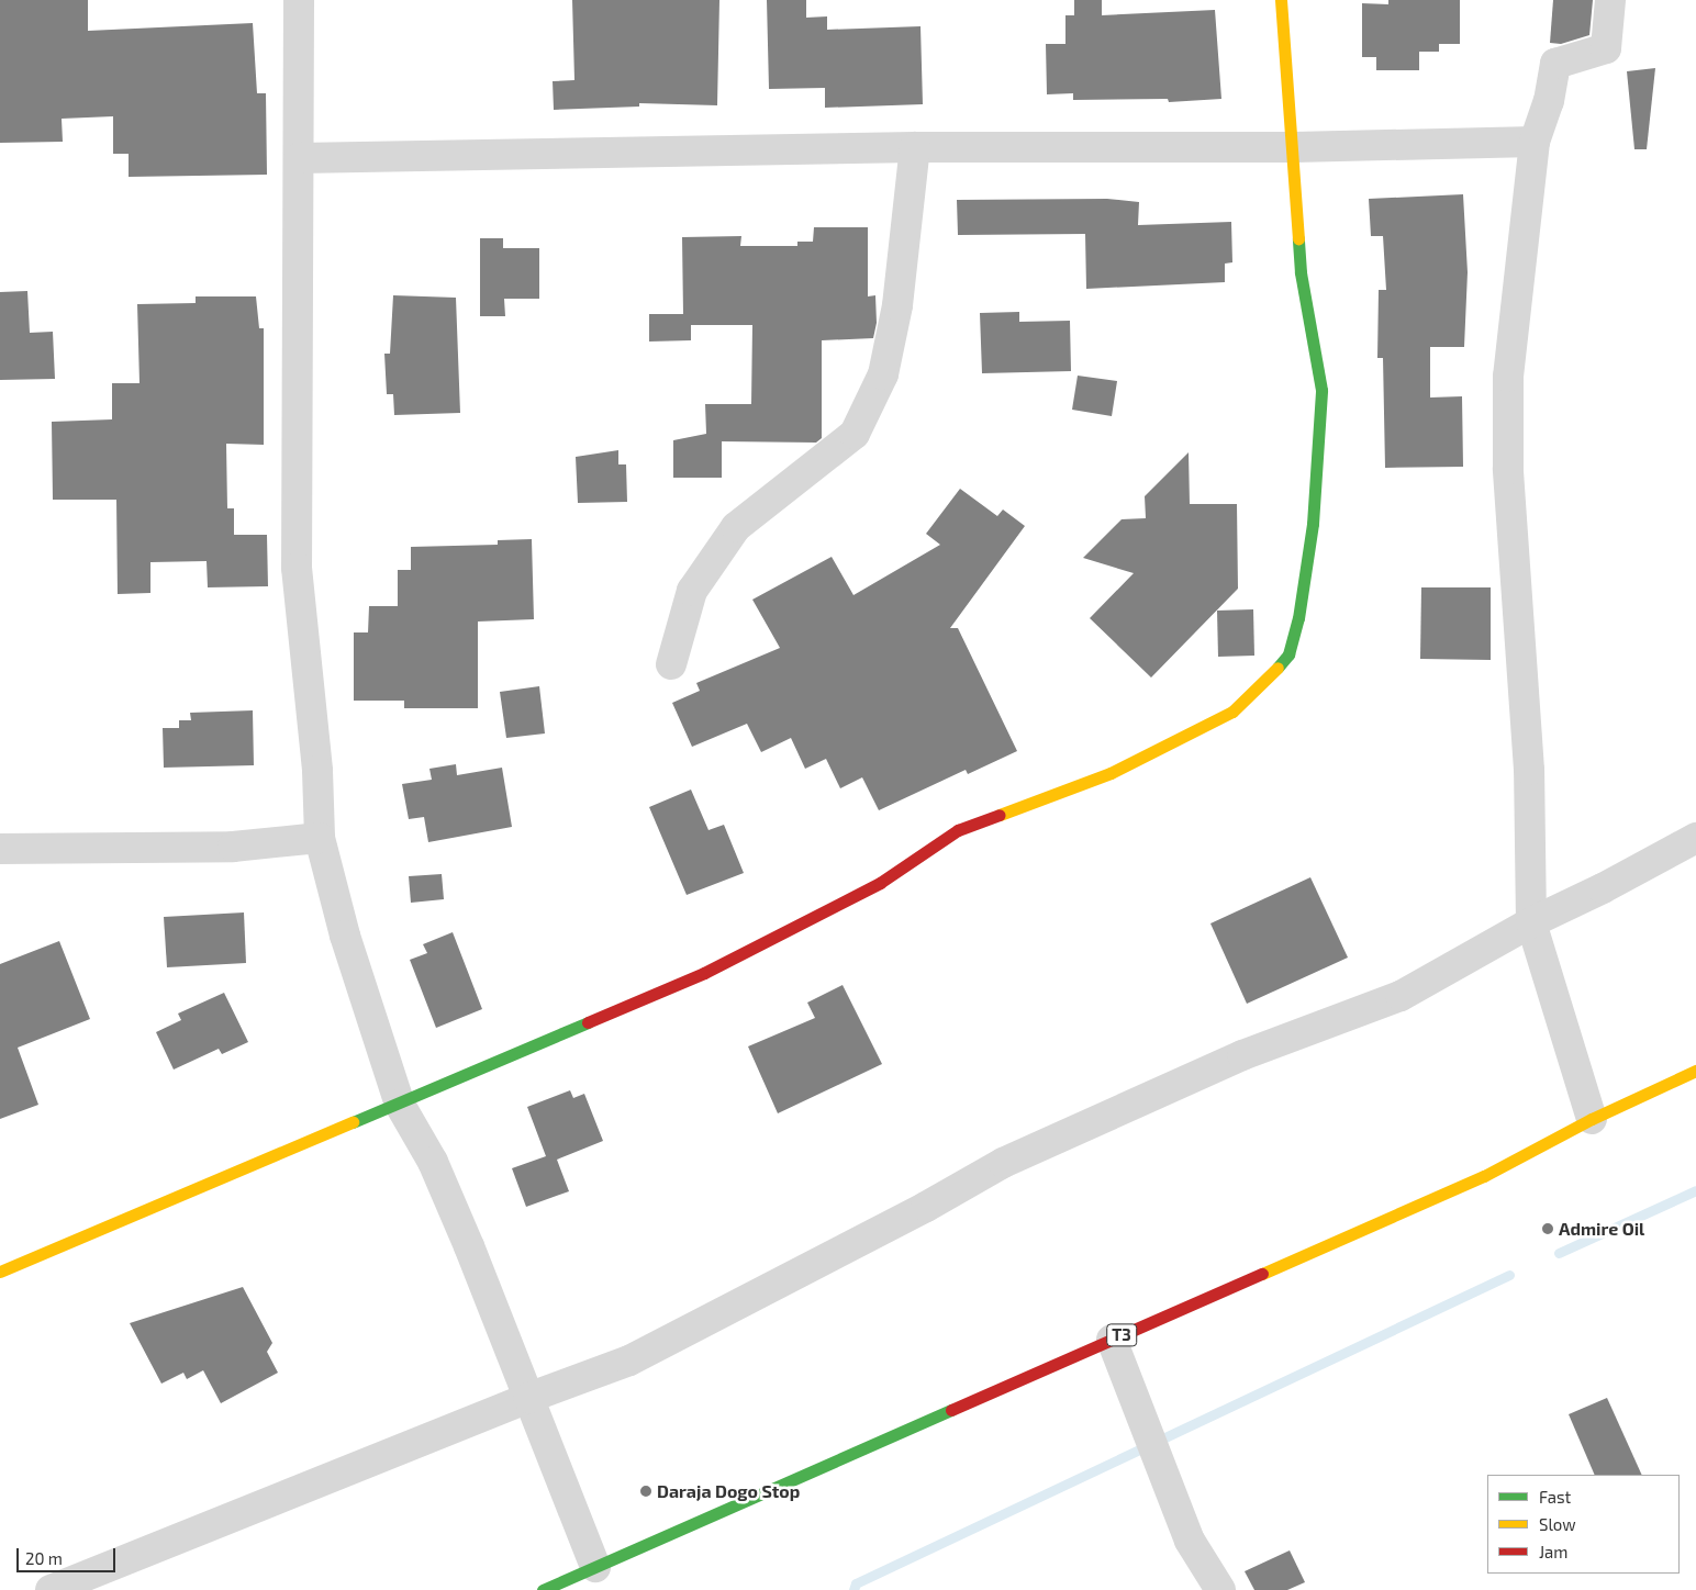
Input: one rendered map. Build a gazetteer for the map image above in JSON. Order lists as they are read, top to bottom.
{
  "streets": {
    "main road": ["T3"]
  },
  "places": ["Admire Oil", "Daraja Dogo Stop"],
  "legend": ["Fast", "Slow", "Jam"],
  "scale_bar": "20 m"
}
